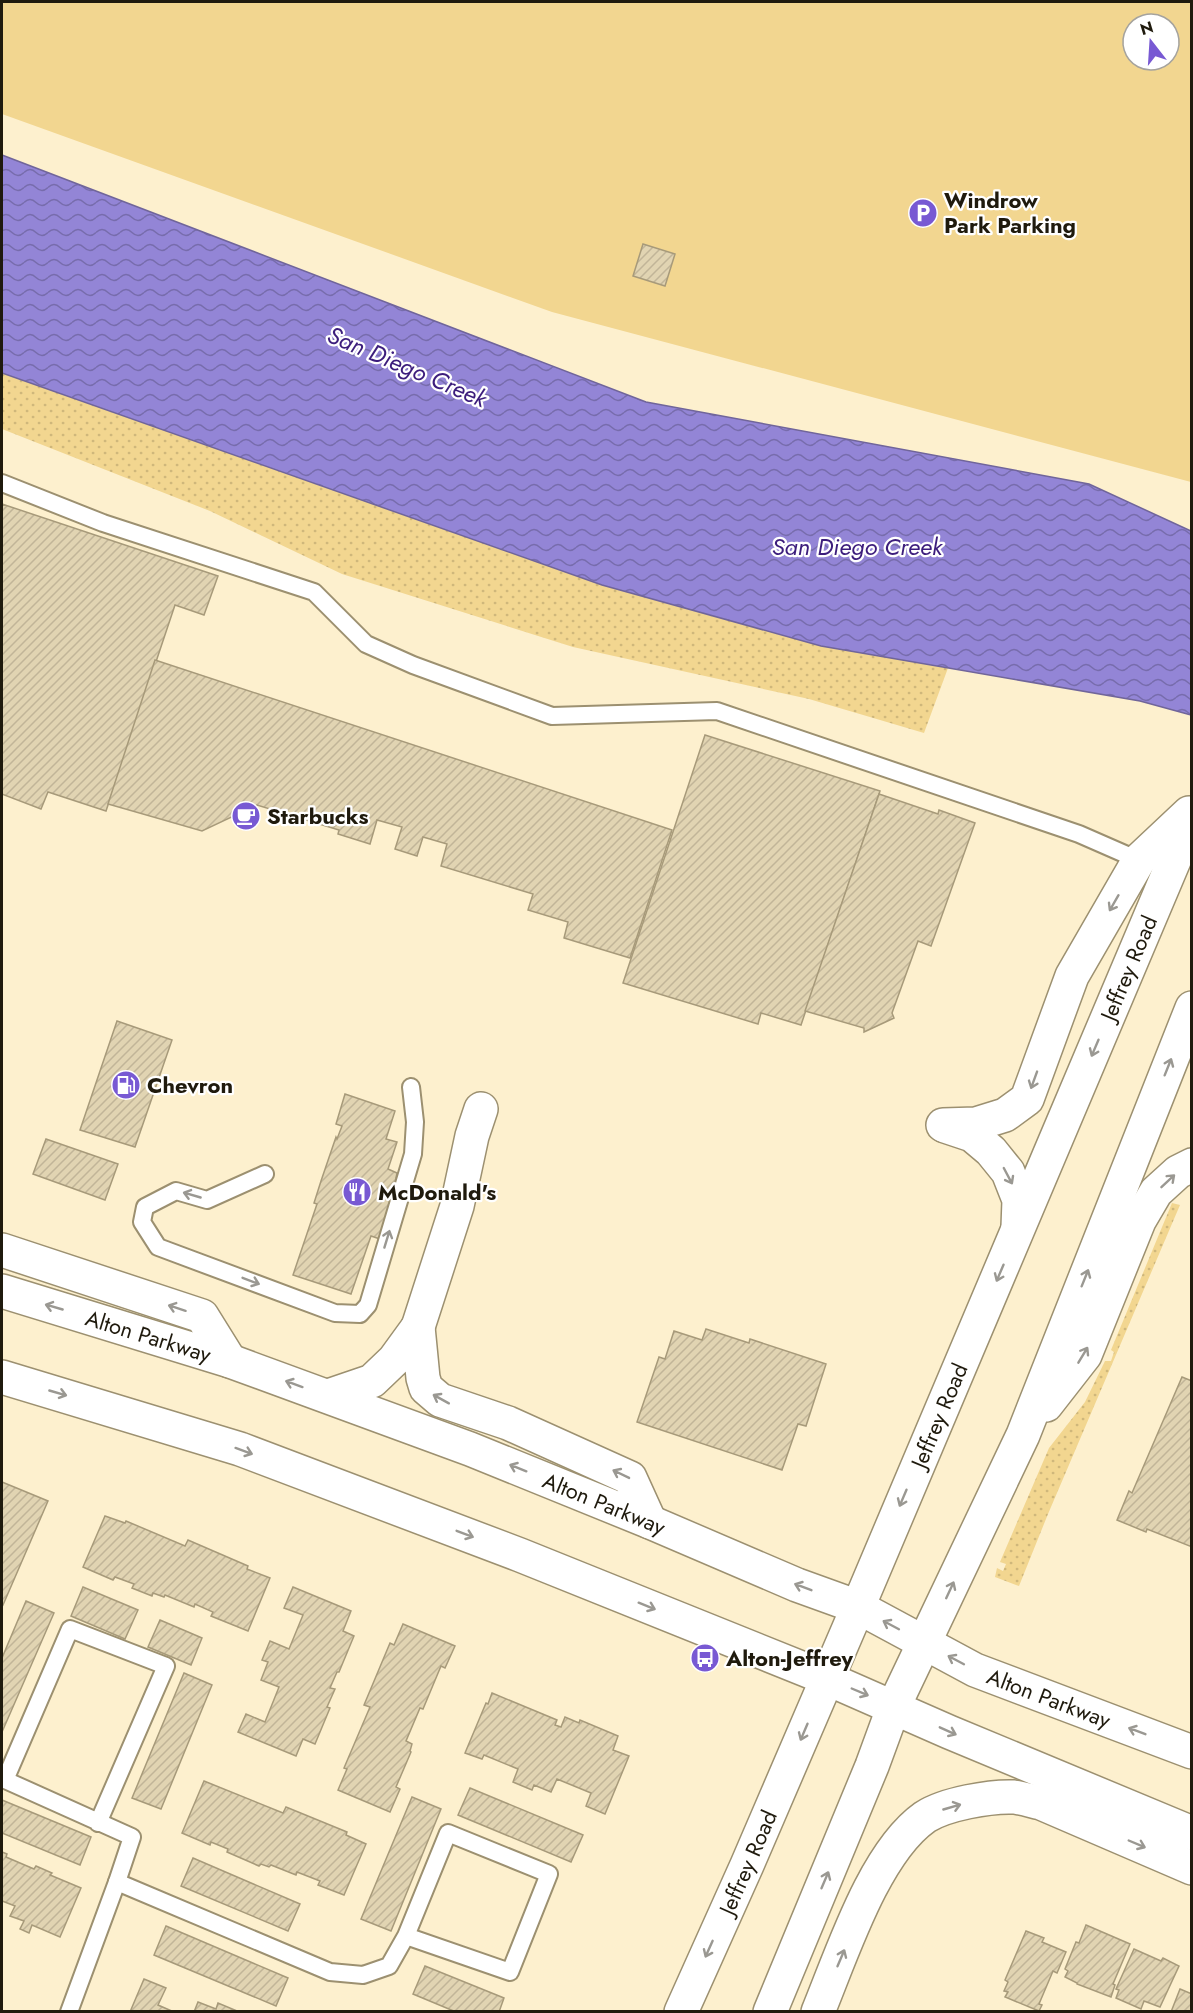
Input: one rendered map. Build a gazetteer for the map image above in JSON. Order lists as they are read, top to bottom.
{
  "streets": {
    "main road": ["Jeffrey Road", "Alton Parkway"]
  },
  "crossings": [
    ["Jeffrey Road", "Alton Parkway"]
  ],
  "water": ["San Diego Creek"],
  "places": {
    "parking": ["Windrow Park Parking"],
    "cafe": ["Starbucks"],
    "fuel station": ["Chevron"],
    "restaurant": ["McDonald's"],
    "bus stop": ["Alton-Jeffrey"]
  },
  "north": "top"
}
